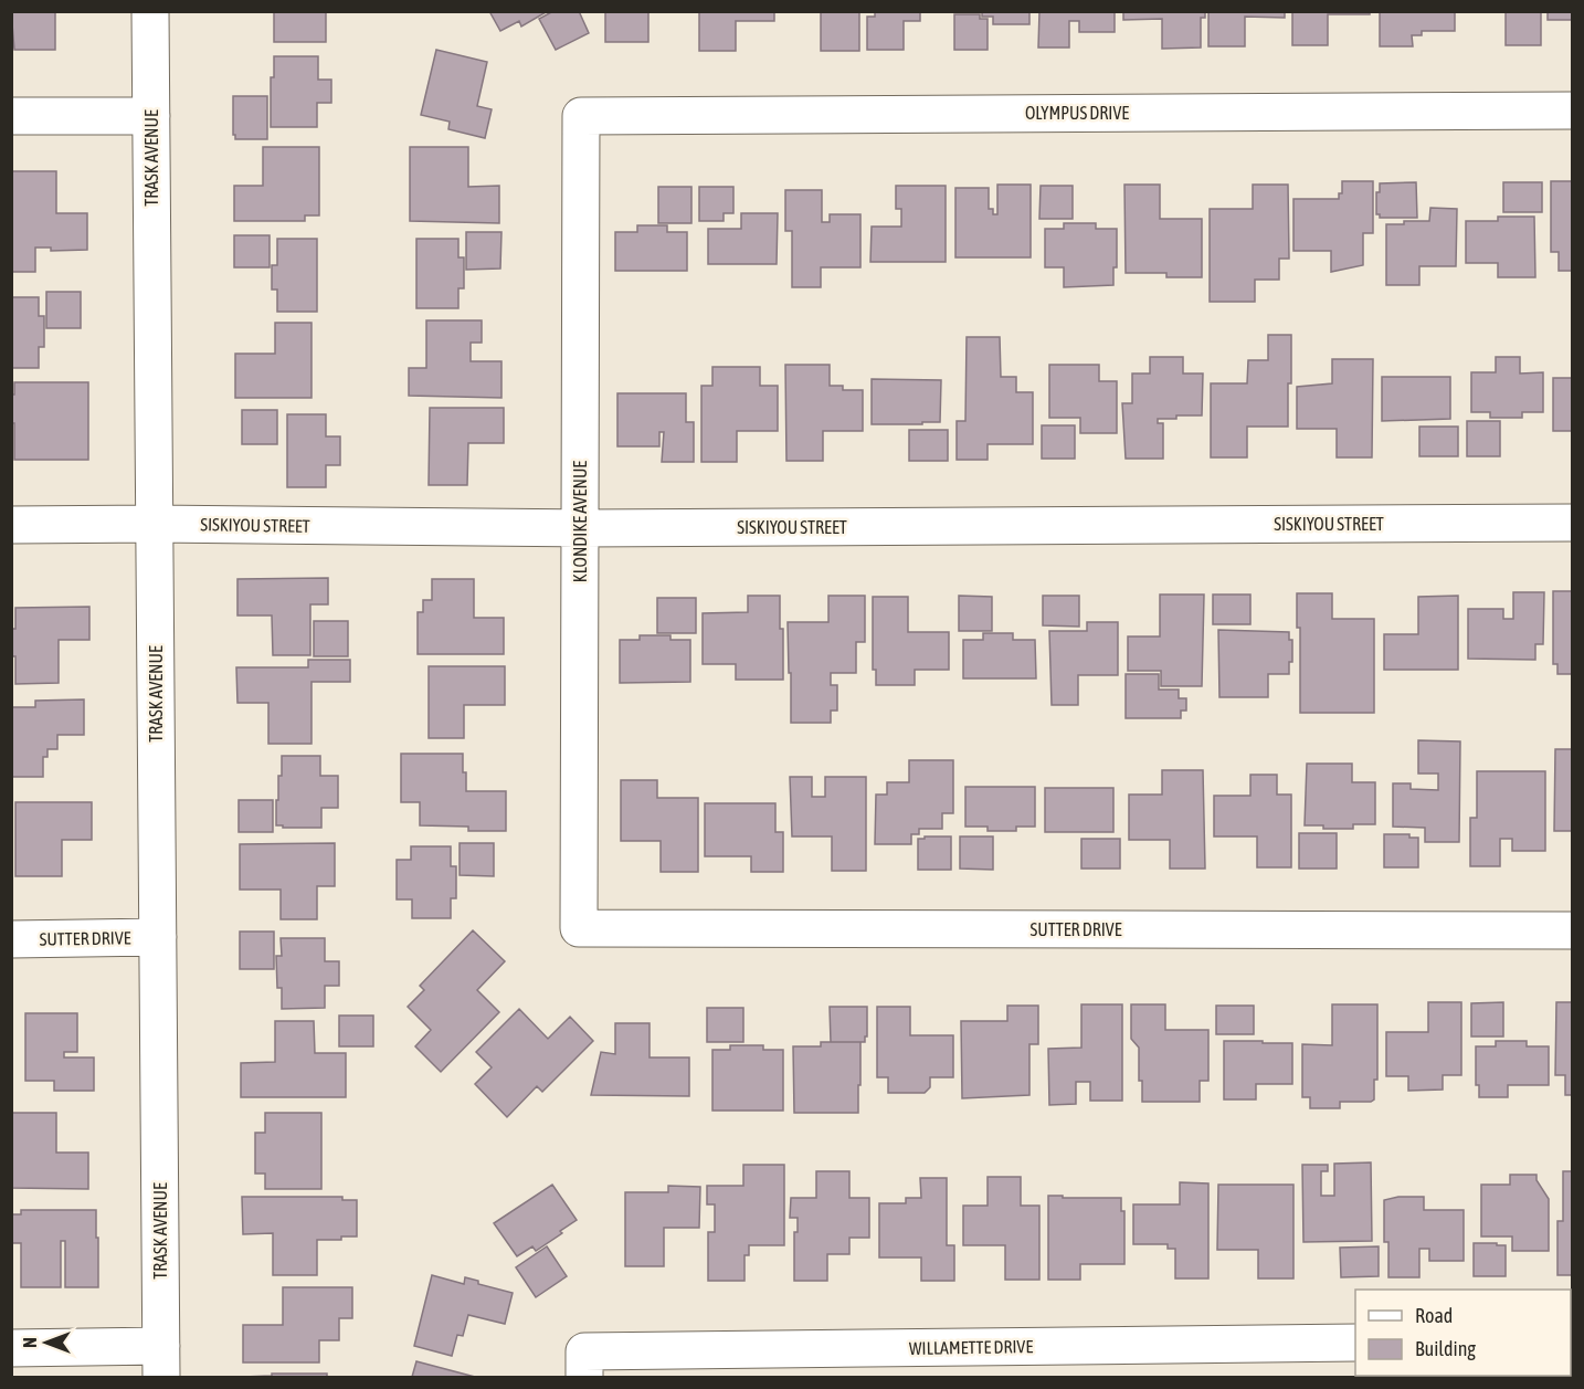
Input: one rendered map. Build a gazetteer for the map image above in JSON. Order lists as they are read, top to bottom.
{
  "streets": {
    "street": [
      "OLYMPUS DRIVE",
      "TRASK AVENUE",
      "KLONDIKE AVENUE",
      "SISKIYOU STREET",
      "SUTTER DRIVE",
      "WILLAMETTE DRIVE"
    ]
  },
  "crossings": [
    ["OLYMPUS DRIVE", "KLONDIKE AVENUE"],
    ["TRASK AVENUE", "SISKIYOU STREET"],
    ["TRASK AVENUE", "SUTTER DRIVE"],
    ["KLONDIKE AVENUE", "SISKIYOU STREET"],
    ["KLONDIKE AVENUE", "SUTTER DRIVE"]
  ],
  "legend": ["Road", "Building"],
  "north": "left"
}
